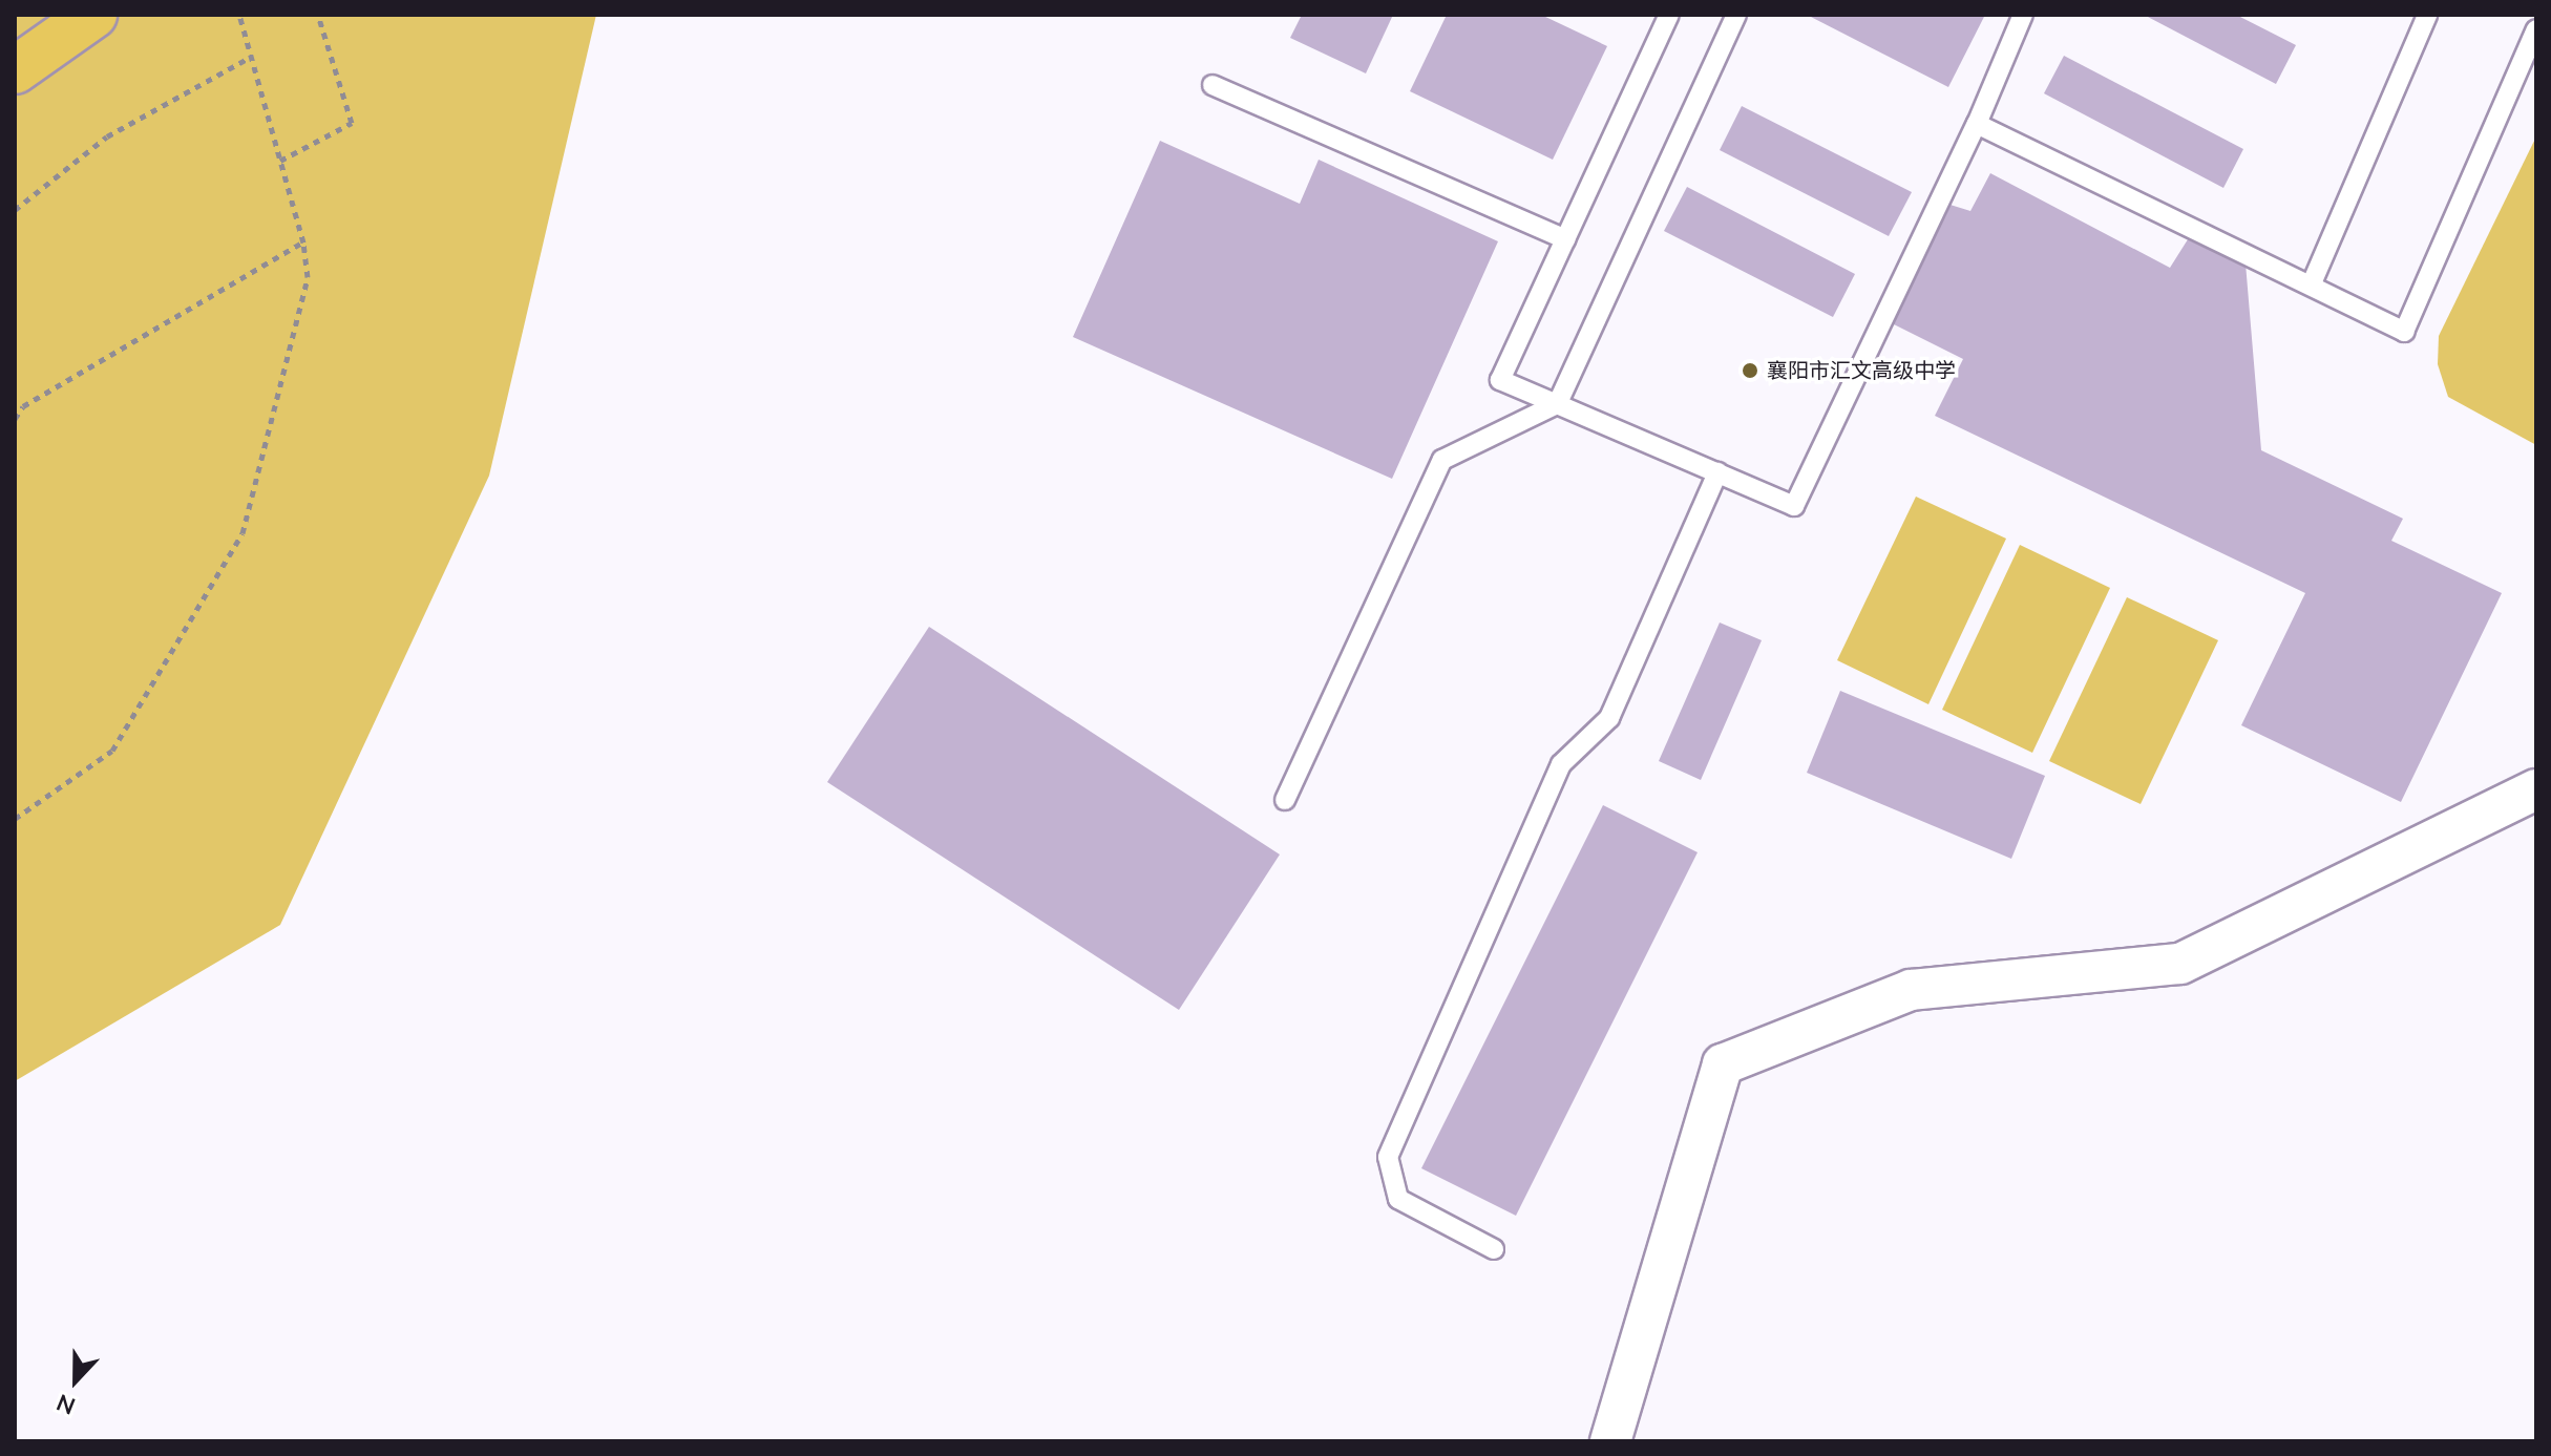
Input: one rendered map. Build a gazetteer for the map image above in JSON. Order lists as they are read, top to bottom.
{
  "places": ["襄阳市汇文高级中学"],
  "north": "bottom"
}
